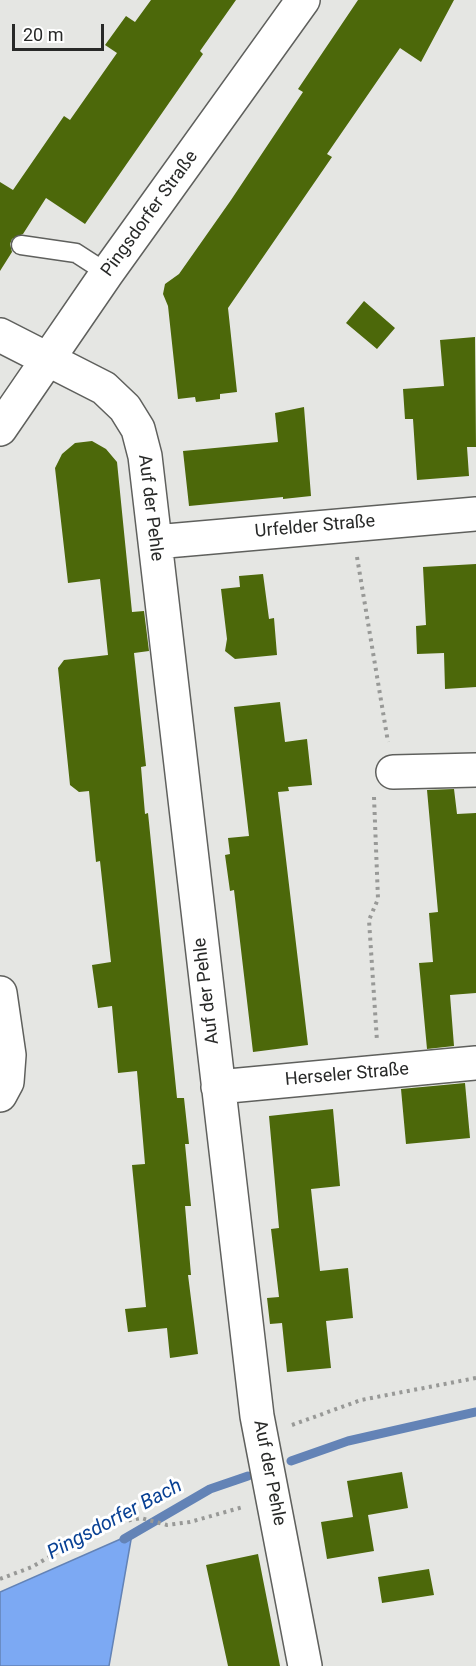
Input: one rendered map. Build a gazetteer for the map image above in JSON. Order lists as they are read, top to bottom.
{
  "streets": {
    "street": [
      "Pingsdorfer Straße",
      "Auf der Pehle",
      "Urfelder Straße",
      "Herseler Straße"
    ]
  },
  "crossings": [
    ["Pingsdorfer Straße", "Auf der Pehle"],
    ["Auf der Pehle", "Urfelder Straße"],
    ["Auf der Pehle", "Herseler Straße"]
  ],
  "water": ["Pingsdorfer Bach"],
  "scale_bar": "20 m"
}
